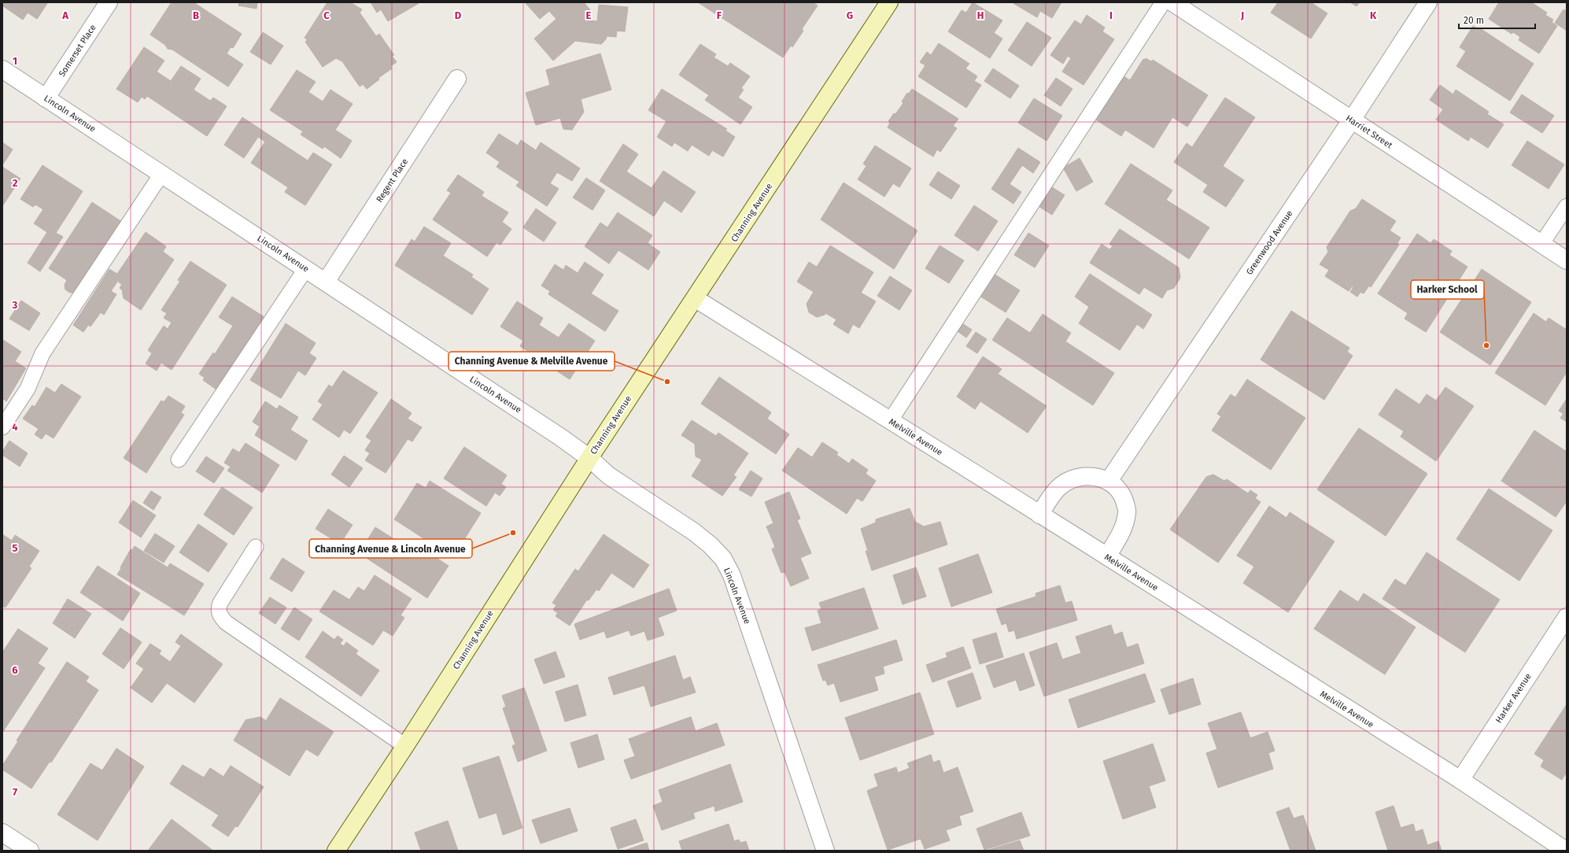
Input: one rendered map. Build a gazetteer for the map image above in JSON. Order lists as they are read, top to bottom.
{
  "streets": {
    "street": [
      "Somerset Place",
      "Lincoln Avenue",
      "Harriet Street",
      "Regent Place",
      "Channing Avenue",
      "Greenwood Avenue",
      "Melville Avenue",
      "Harker Avenue"
    ]
  },
  "crossings": [
    ["Somerset Place", "Lincoln Avenue"],
    ["Lincoln Avenue", "Regent Place"],
    ["Lincoln Avenue", "Channing Avenue"],
    ["Harriet Street", "Greenwood Avenue"],
    ["Channing Avenue", "Melville Avenue"],
    ["Melville Avenue", "Harker Avenue"]
  ],
  "places": ["Harker School", "Channing Avenue & Melville Avenue", "Channing Avenue & Lincoln Avenue"],
  "scale_bar": "20 m",
  "grid": {
    "columns": [
      "A",
      "B",
      "C",
      "D",
      "E",
      "F",
      "G",
      "H",
      "I",
      "J",
      "K"
    ],
    "rows": [
      "1",
      "2",
      "3",
      "4",
      "5",
      "6",
      "7"
    ]
  }
}
